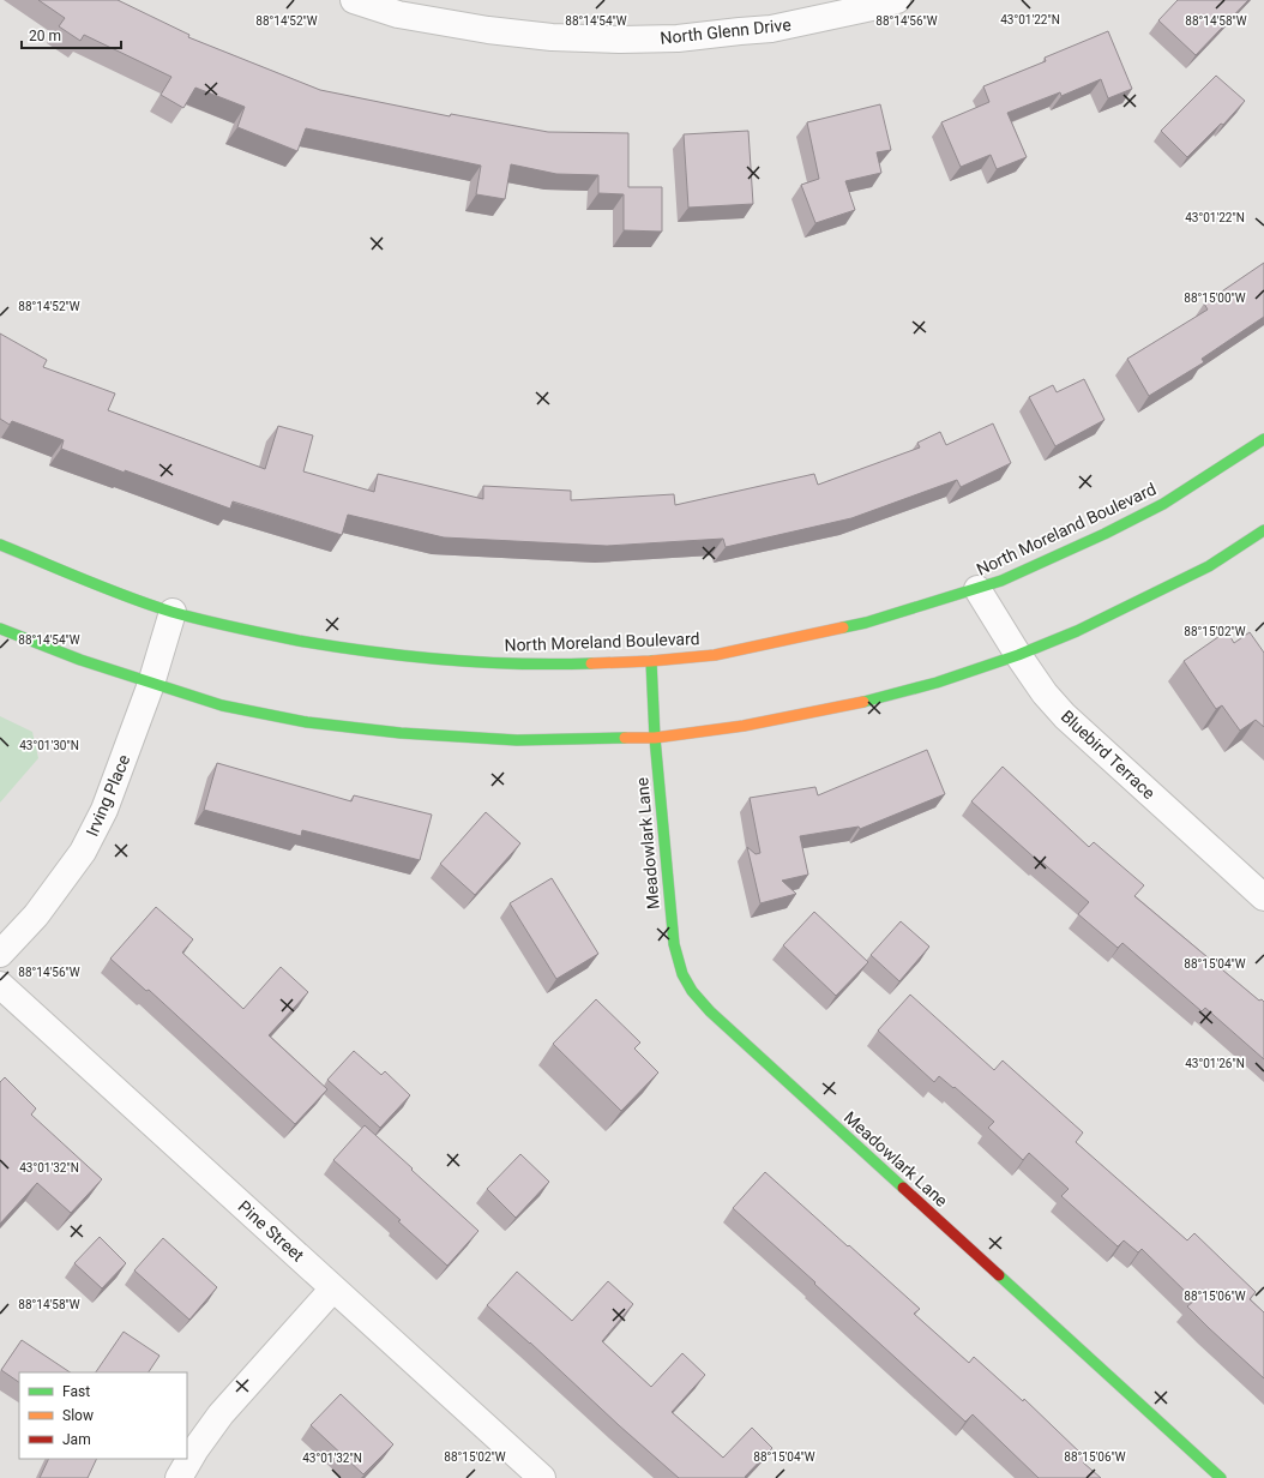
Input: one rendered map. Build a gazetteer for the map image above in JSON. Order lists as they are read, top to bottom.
{
  "streets": {
    "street": [
      "North Glenn Drive",
      "North Moreland Boulevard",
      "Bluebird Terrace",
      "Irving Place",
      "Meadowlark Lane",
      "Pine Street"
    ]
  },
  "crossings": [
    ["North Moreland Boulevard", "Bluebird Terrace"],
    ["North Moreland Boulevard", "Irving Place"],
    ["North Moreland Boulevard", "Meadowlark Lane"]
  ],
  "legend": ["Fast", "Slow", "Jam"],
  "scale_bar": "20 m",
  "coordinates": [
    "43°01'22\"N",
    "88°14'52\"W",
    "88°14'54\"W",
    "88°14'56\"W",
    "88°14'58\"W",
    "88°15'00\"W",
    "88°15'02\"W",
    "43°01'30\"N",
    "88°15'04\"W",
    "43°01'26\"N",
    "43°01'32\"N",
    "88°15'06\"W"
  ]
}
